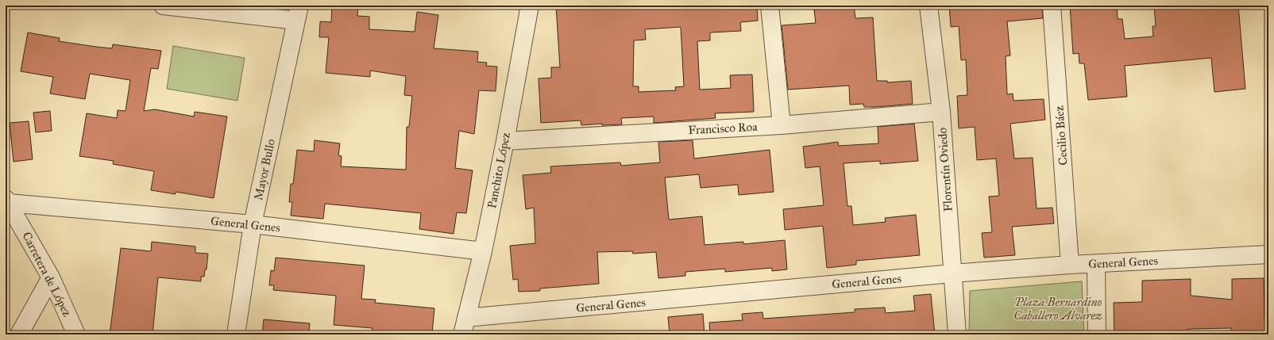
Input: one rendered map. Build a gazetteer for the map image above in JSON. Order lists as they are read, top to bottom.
{
  "streets": {
    "street": [
      "Francisco Roa",
      "Cecilio Báez",
      "Mayor Bullo",
      "Florentín Oviedo",
      "Panchito López",
      "General Genes",
      "Carretera de López"
    ]
  },
  "crossings": [
    ["Francisco Roa", "Florentín Oviedo"],
    ["Francisco Roa", "Panchito López"],
    ["Cecilio Báez", "General Genes"],
    ["Mayor Bullo", "General Genes"],
    ["Florentín Oviedo", "General Genes"],
    ["Panchito López", "General Genes"],
    ["General Genes", "Carretera de López"]
  ],
  "parks": ["Plaza Bernardino Caballero Álvarez"]
}
